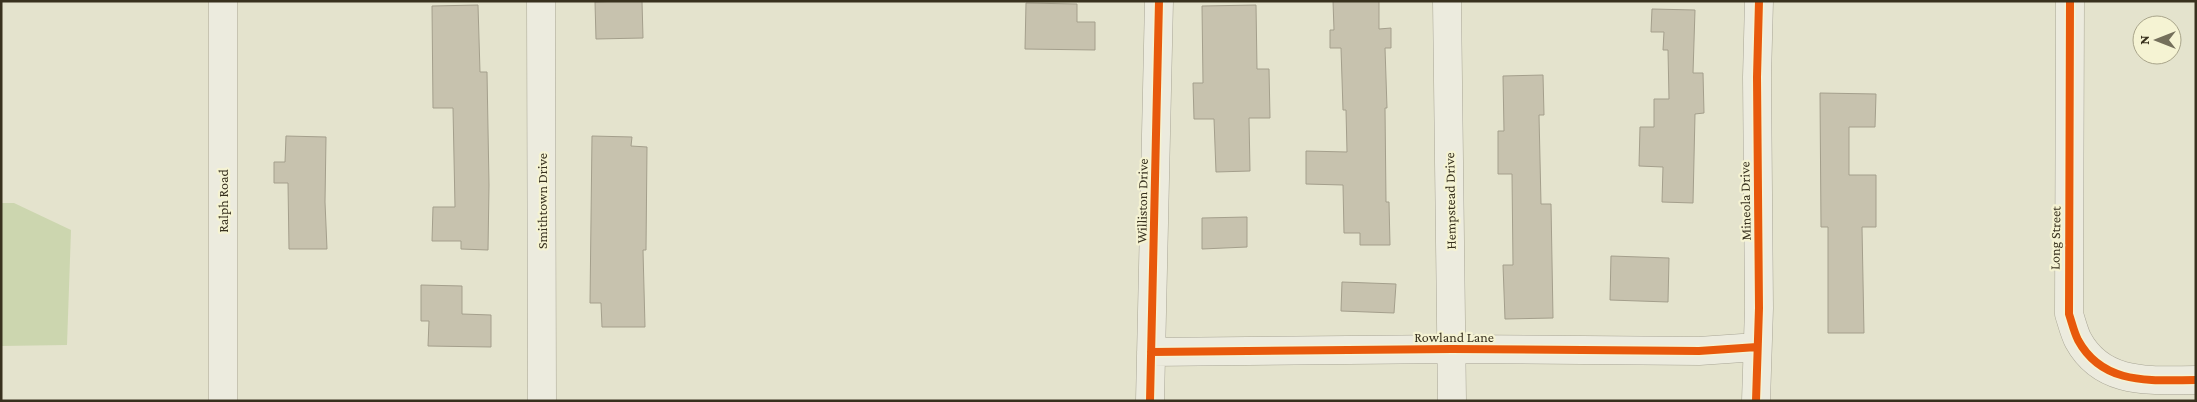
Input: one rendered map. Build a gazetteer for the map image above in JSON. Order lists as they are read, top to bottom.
{
  "streets": {
    "street": [
      "Ralph Road",
      "Smithtown Drive",
      "Williston Drive",
      "Hempstead Drive",
      "Mineola Drive",
      "Long Street",
      "Rowland Lane"
    ]
  },
  "crossings": [
    ["Williston Drive", "Rowland Lane"],
    ["Hempstead Drive", "Rowland Lane"],
    ["Mineola Drive", "Rowland Lane"]
  ],
  "north": "left"
}
